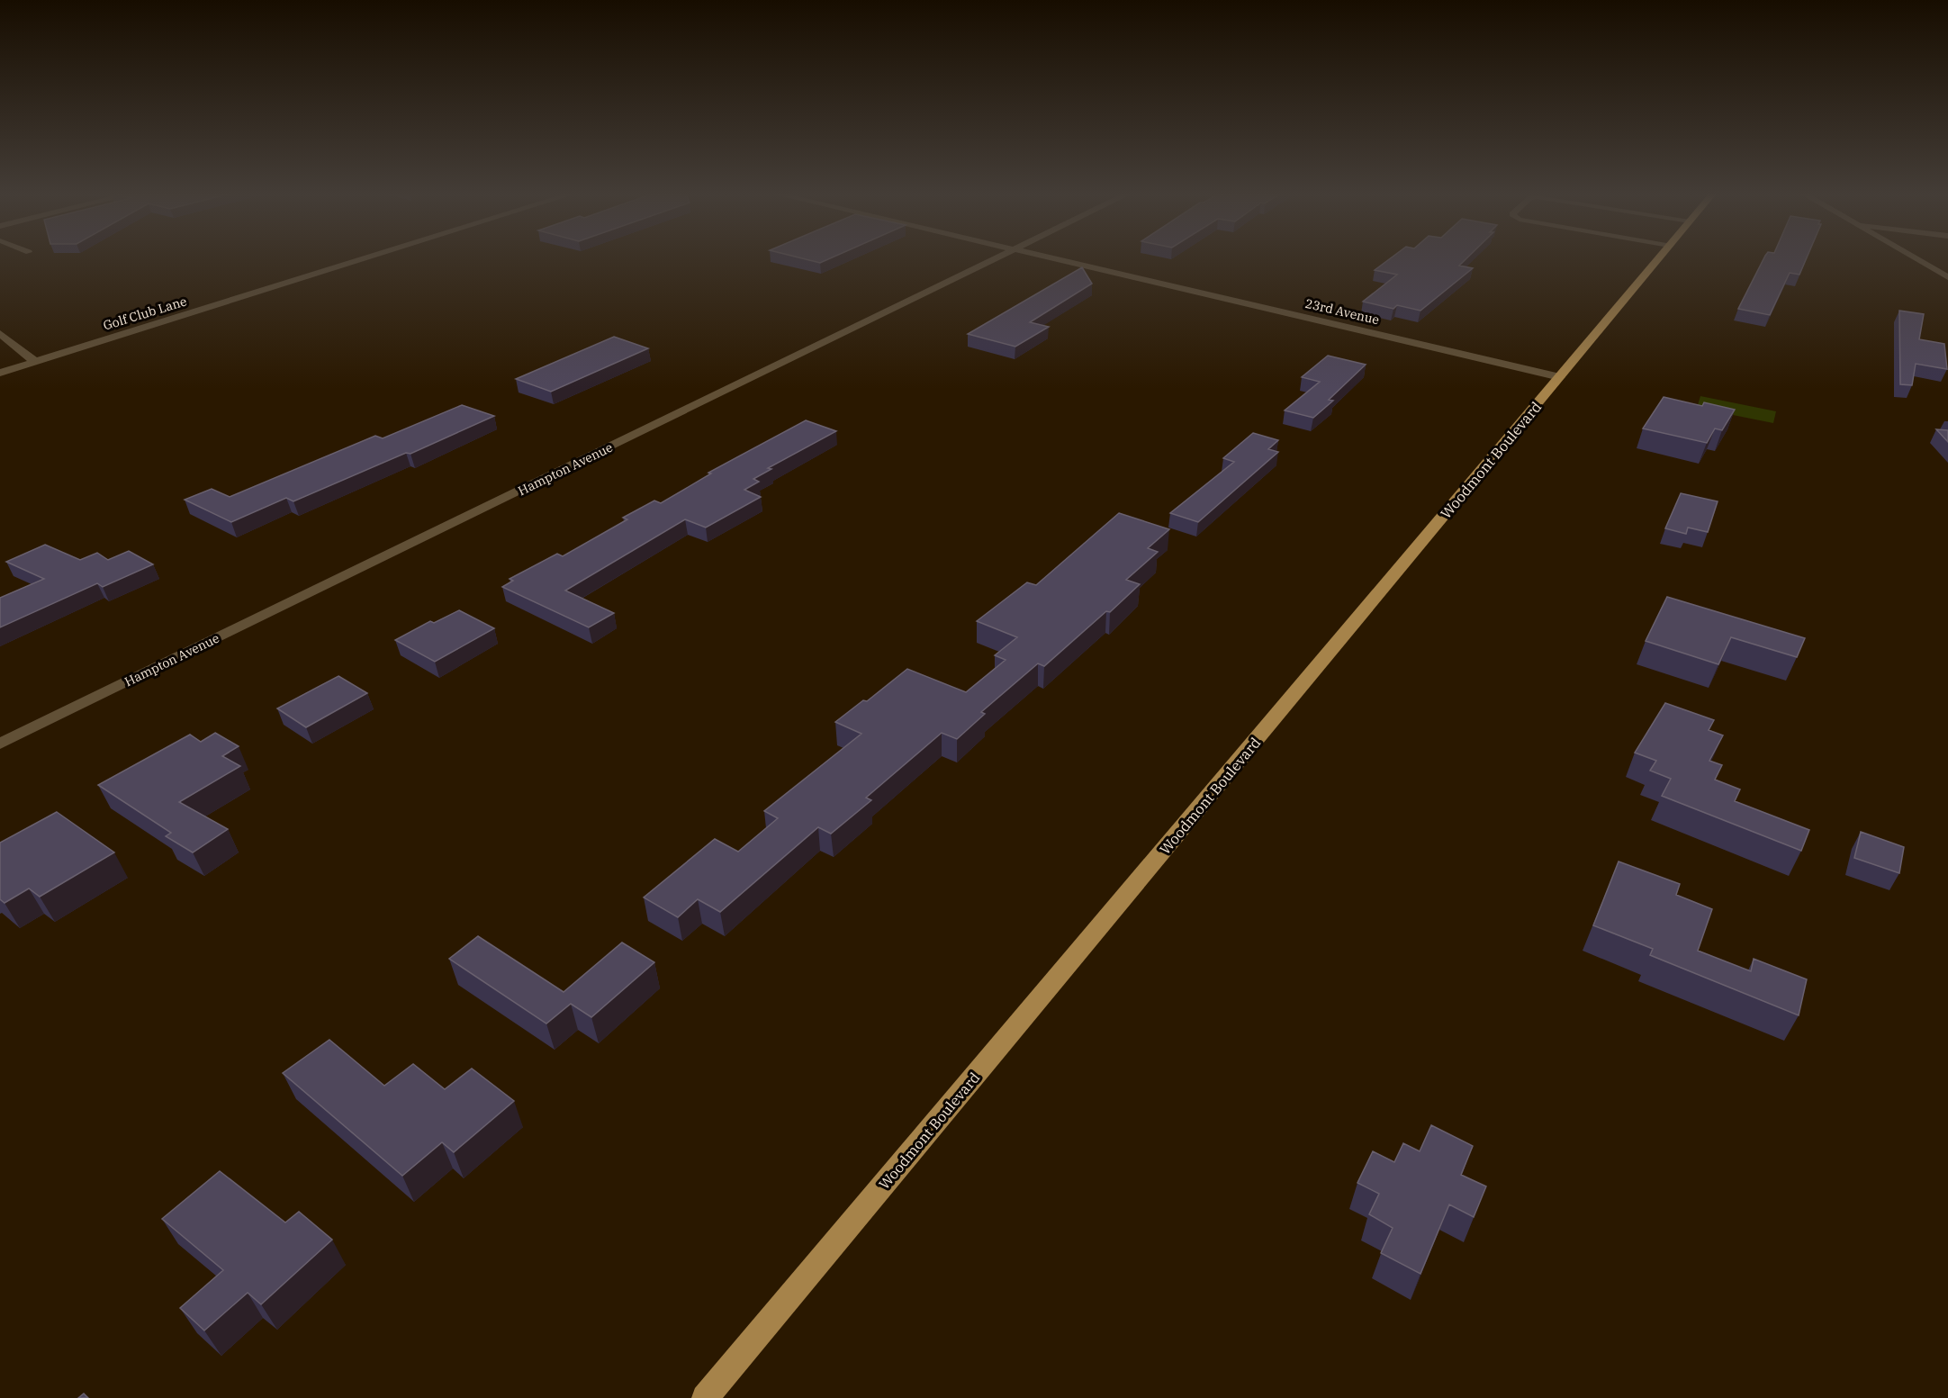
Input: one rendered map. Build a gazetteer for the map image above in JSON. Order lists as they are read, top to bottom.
{
  "streets": {
    "main road": ["Woodmont Boulevard"],
    "street": ["23rd Avenue", "Golf Club Lane", "Hampton Avenue"]
  },
  "crossings": [
    ["23rd Avenue", "Woodmont Boulevard"]
  ]
}
